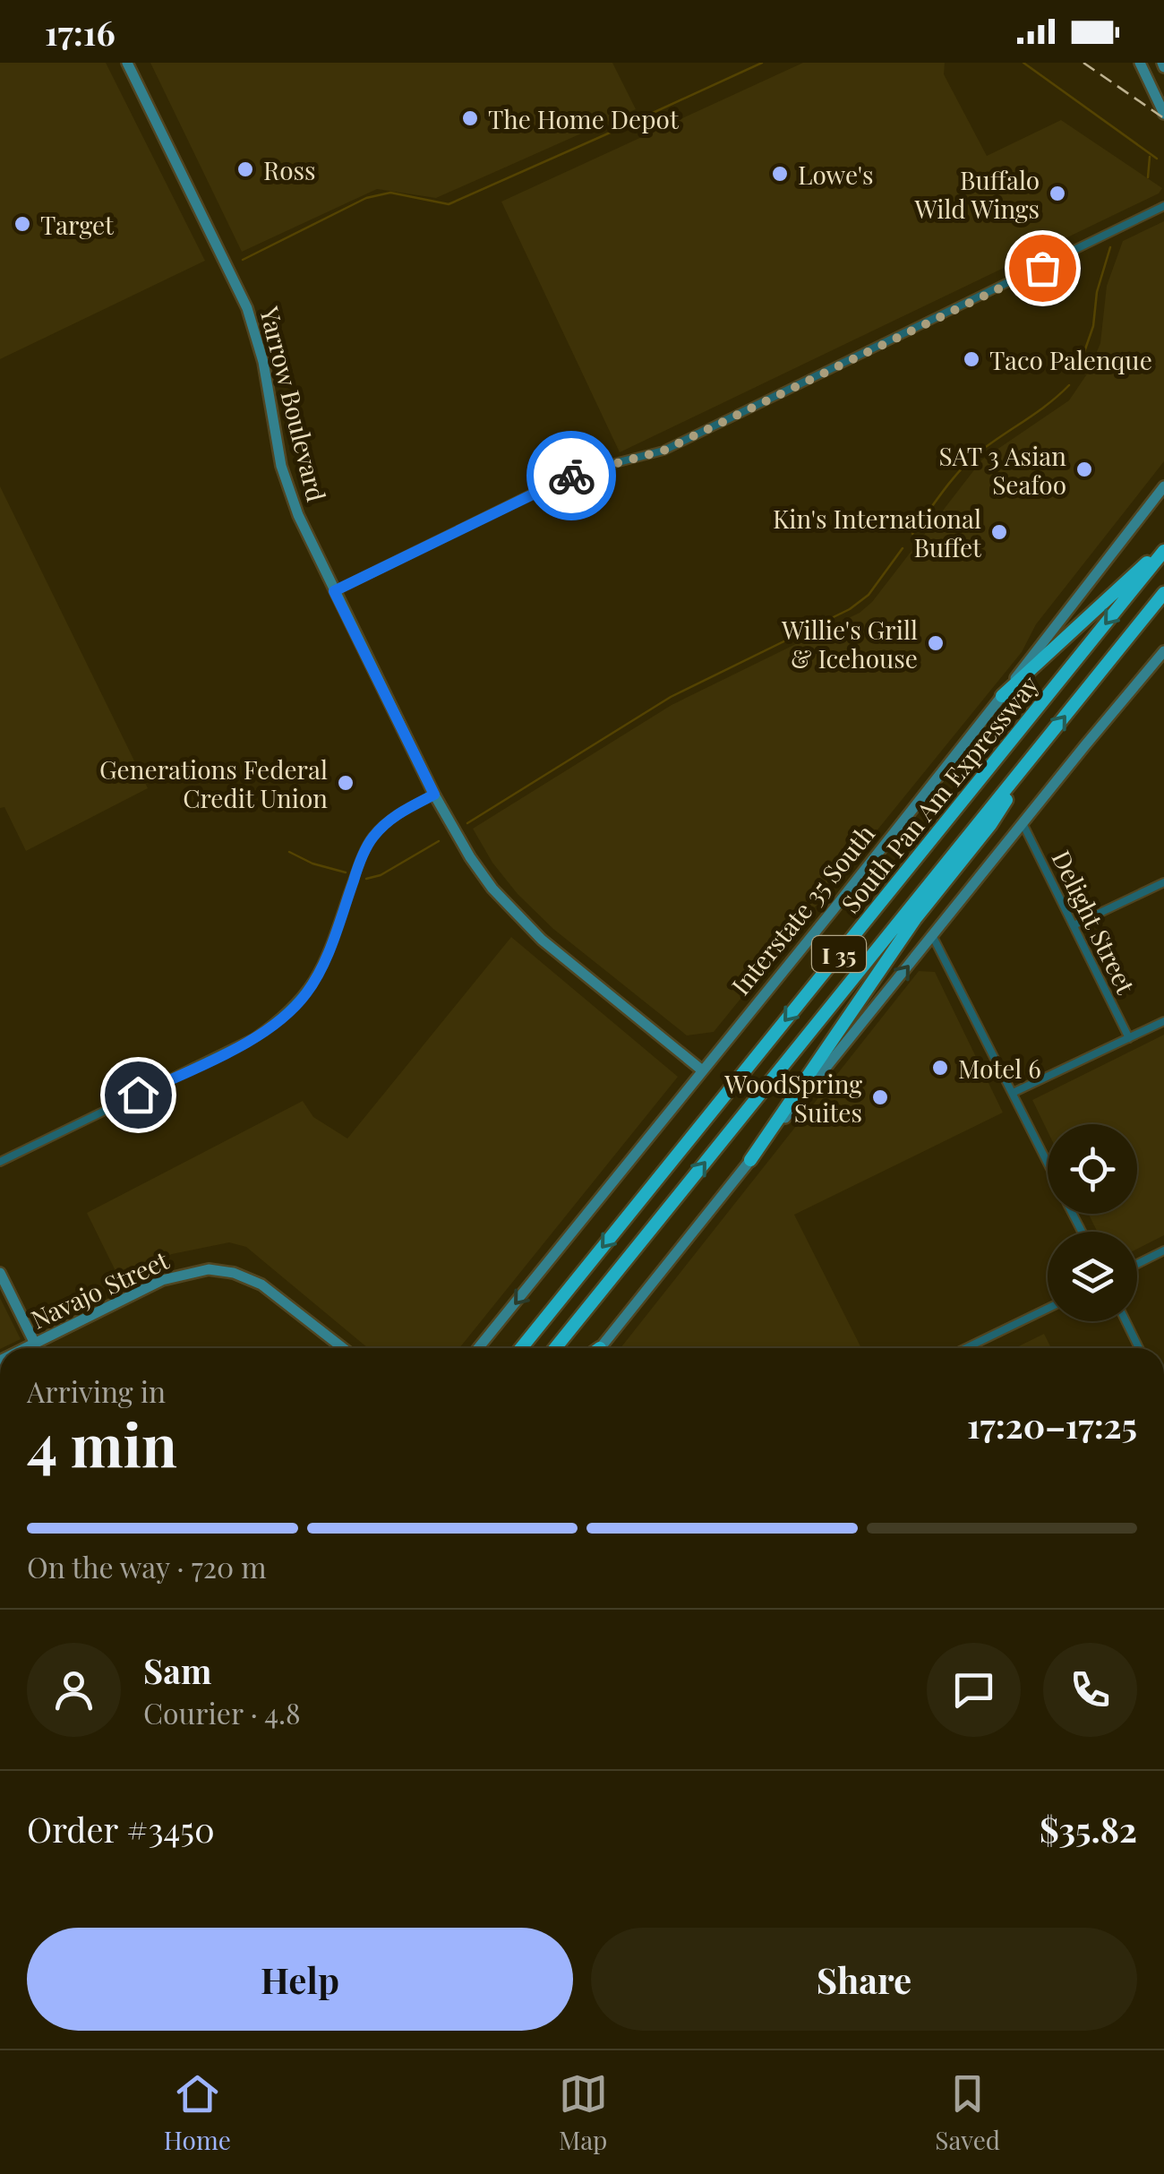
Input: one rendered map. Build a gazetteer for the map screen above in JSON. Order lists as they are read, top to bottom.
{
  "streets": {
    "highway": ["South Pan Am Expressway", "I 35"],
    "main road": ["Yarrow Boulevard", "Interstate 35 South", "Navajo Street"],
    "street": ["Delight Street"]
  },
  "crossings": [
    ["Yarrow Boulevard", "Interstate 35 South"]
  ],
  "places": [
    "The Home Depot",
    "Ross",
    "Lowe's",
    "Buffalo Wild Wings",
    "Target",
    "Taco Palenque",
    "SAT 3 Asian Seafoo",
    "Kin's International Buffet",
    "Willie's Grill & Icehouse",
    "Generations Federal Credit Union",
    "Motel 6",
    "WoodSpring Suites"
  ],
  "page": {
    "status": "17:16",
    "heading": ["4 min", "Arriving in", "17:20–17:25"],
    "panel": [
      "Sam",
      "Courier · 4.8",
      "Order #3450",
      "$35.82"
    ],
    "bar": "On the way · 720 m",
    "buttons": ["Help", "Share"],
    "tabs": ["Home", "Map", "Saved"]
  }
}
